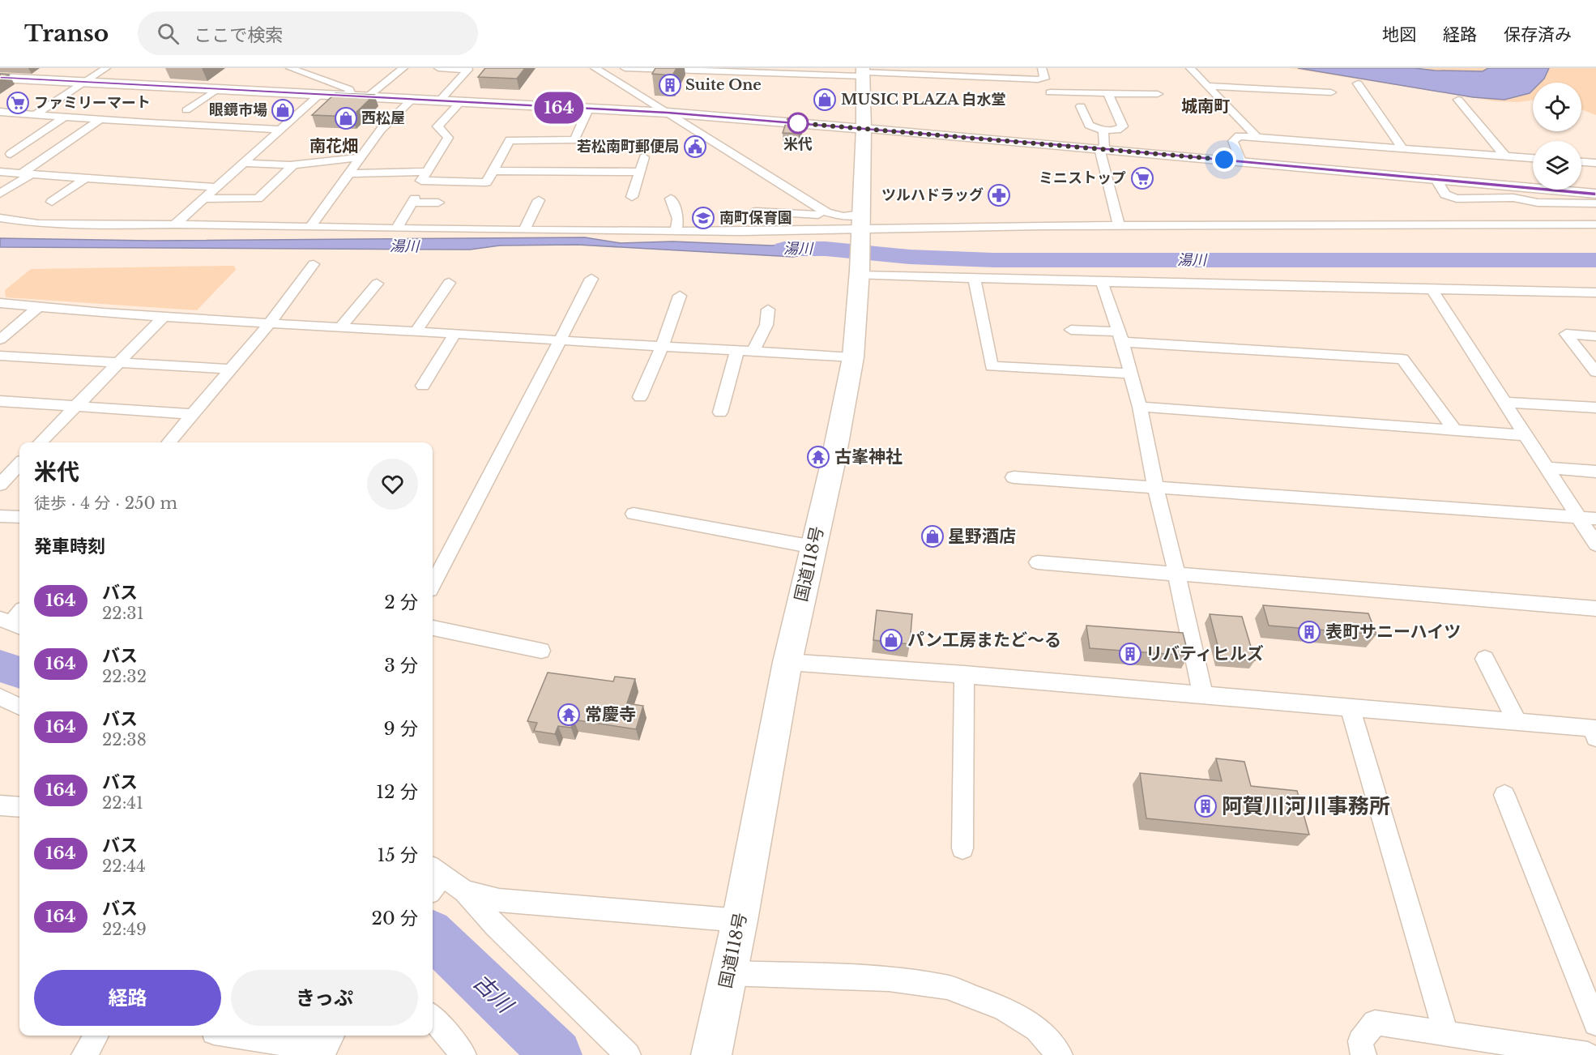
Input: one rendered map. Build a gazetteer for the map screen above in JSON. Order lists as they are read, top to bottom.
{
  "streets": {
    "highway": ["国道118号"]
  },
  "districts": ["城南町", "南花畑"],
  "water": ["湯川", "古川"],
  "places": {
    "building": [
      "Suite One",
      "表町サニーハイツ",
      "リバティヒルズ",
      "阿賀川河川事務所"
    ],
    "shop": [
      "MUSIC PLAZA 白水堂",
      "眼鏡市場",
      "西松屋",
      "星野酒店",
      "パン工房またど～る"
    ],
    "supermarket": ["ファミリーマート", "ミニストップ"],
    "other": ["米代"],
    "public building": ["若松南町郵便局"],
    "pharmacy": ["ツルハドラッグ"],
    "school or university": ["南町保育園"],
    "temple": ["古峯神社", "常慶寺"]
  },
  "lines": ["bus line 164"],
  "page": {
    "header": "Transo",
    "search": "ここで検索",
    "nav": ["地図", "経路", "保存済み"],
    "on_map": "164",
    "heading": [
      ["米代", "徒歩 · 4 分 · 250 m"],
      "発車時刻"
    ],
    "list": [
      {
        "mark": "164",
        "name": "バス",
        "note": "22:31",
        "value": "2 分"
      },
      {
        "mark": "164",
        "name": "バス",
        "note": "22:32",
        "value": "3 分"
      },
      {
        "mark": "164",
        "name": "バス",
        "note": "22:38",
        "value": "9 分"
      },
      {
        "mark": "164",
        "name": "バス",
        "note": "22:41",
        "value": "12 分"
      },
      {
        "mark": "164",
        "name": "バス",
        "note": "22:44",
        "value": "15 分"
      },
      {
        "mark": "164",
        "name": "バス",
        "note": "22:49",
        "value": "20 分"
      }
    ],
    "buttons": ["経路", "きっぷ"]
  }
}
